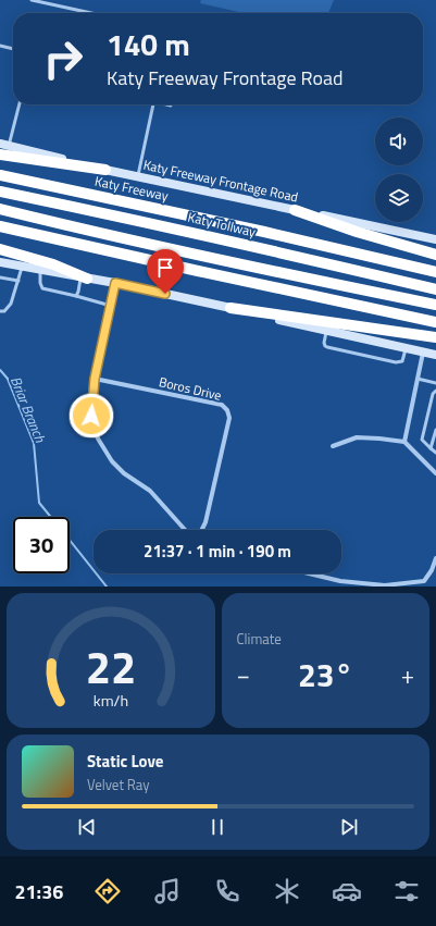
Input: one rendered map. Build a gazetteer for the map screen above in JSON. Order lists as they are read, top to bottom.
{
  "streets": {
    "highway": ["Katy Freeway", "Katy Tollway"],
    "main road": ["Katy Freeway Frontage Road"],
    "street": ["Boros Drive"]
  },
  "water": ["Briar Branch"],
  "page": {
    "turn": ["140 m", "Katy Freeway Frontage Road"],
    "limit": "30",
    "trip": "21:37 · 1 min · 190 m",
    "tile": "Climate",
    "heat": ["−", "23°", "+"],
    "song": ["Static Love", "Velvet Ray"],
    "tabs": "21:36",
    "gauge": ["22", "km/h"]
  }
}
